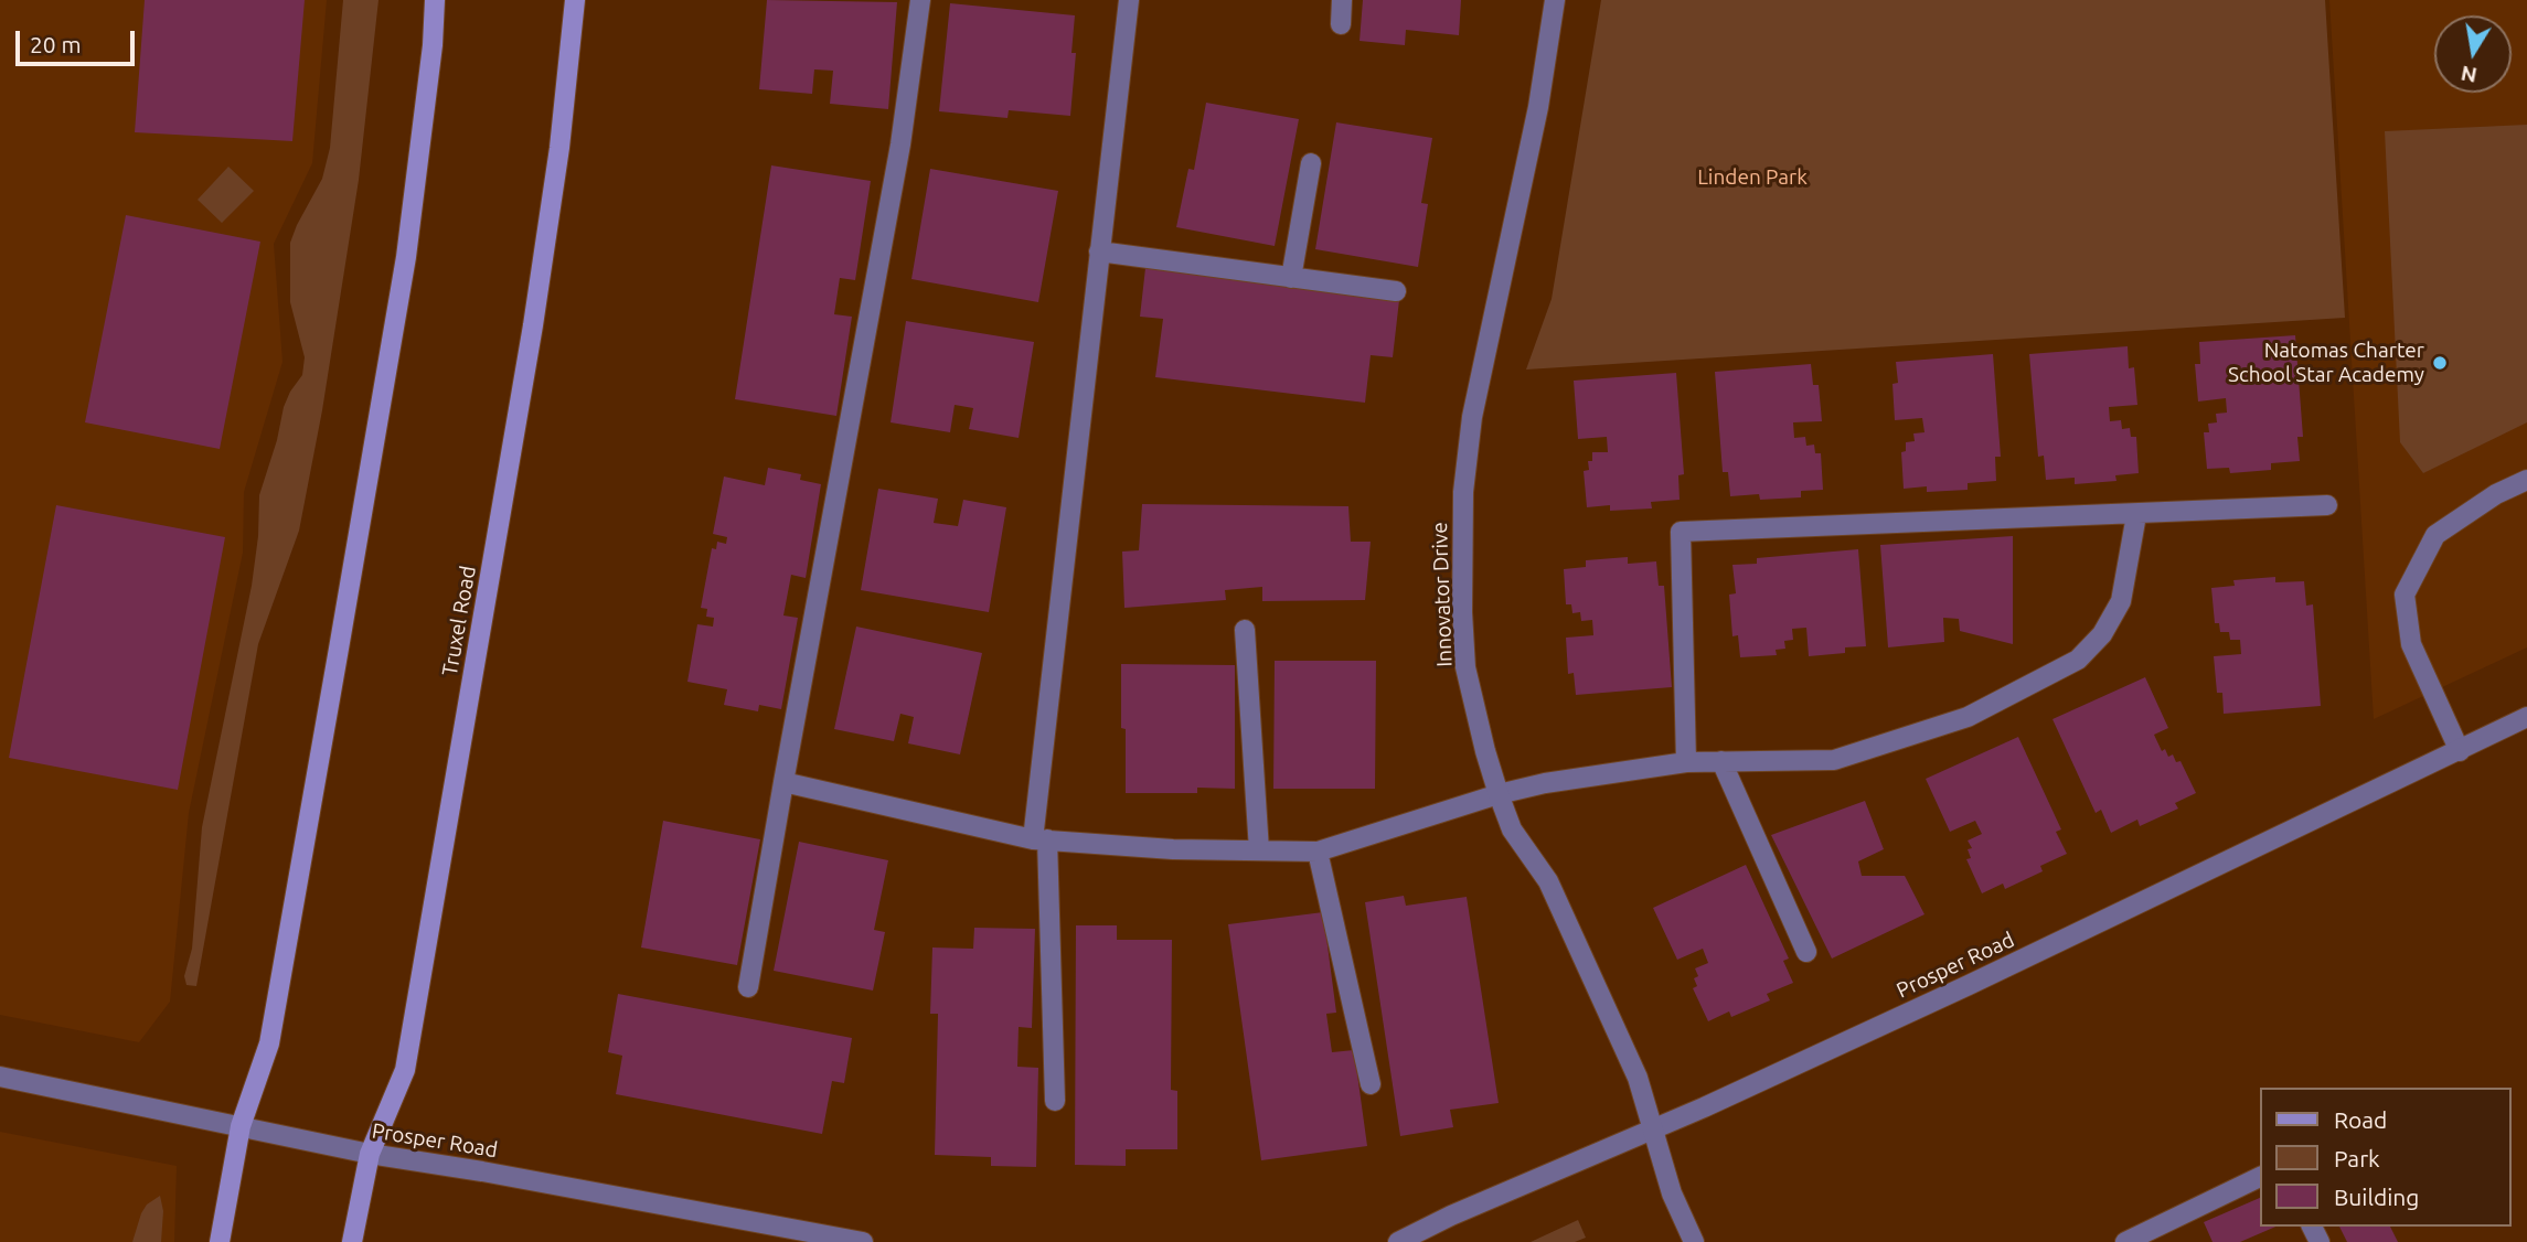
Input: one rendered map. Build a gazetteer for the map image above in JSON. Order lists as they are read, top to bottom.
{
  "streets": {
    "main road": ["Truxel Road"],
    "street": ["Innovator Drive", "Prosper Road"]
  },
  "crossings": [
    ["Innovator Drive", "Prosper Road"],
    ["Truxel Road", "Prosper Road"]
  ],
  "parks": ["Linden Park"],
  "places": ["Natomas Charter School Star Academy"],
  "legend": ["Road", "Park", "Building"],
  "scale_bar": "20 m",
  "north": "bottom"
}
